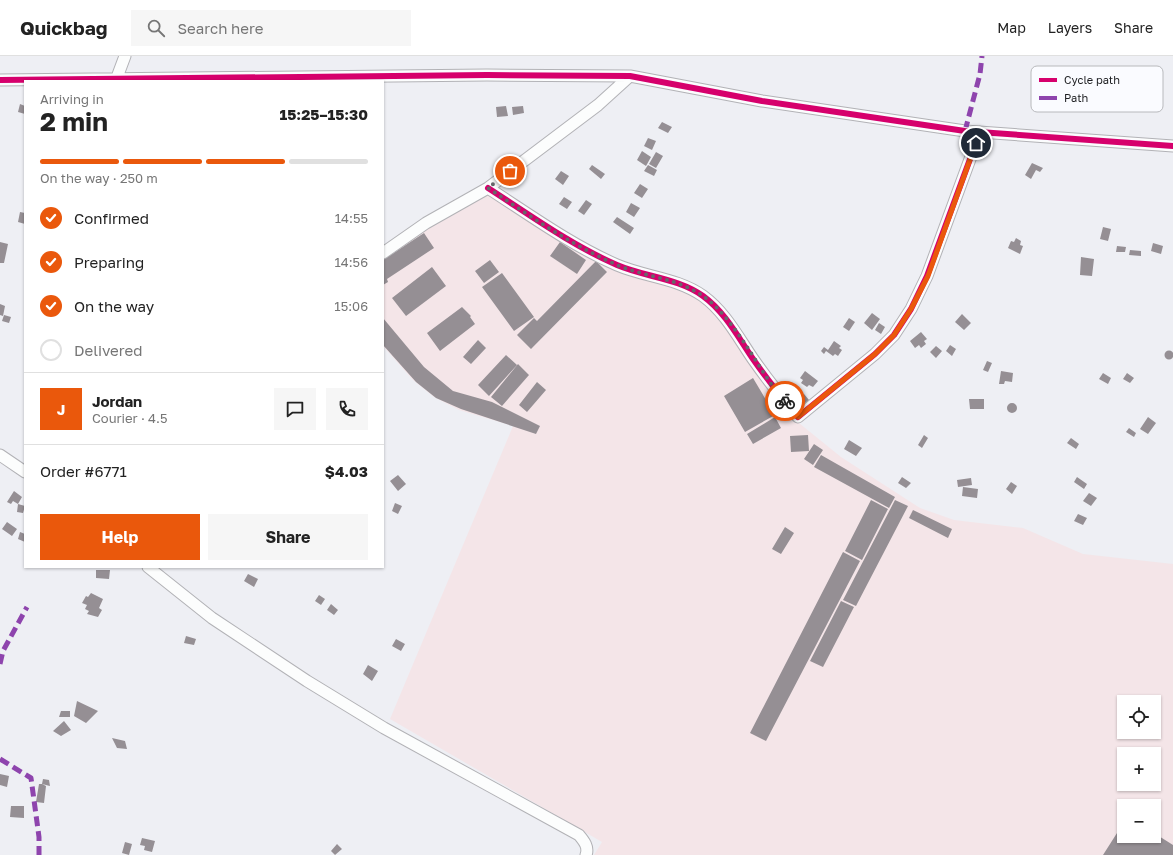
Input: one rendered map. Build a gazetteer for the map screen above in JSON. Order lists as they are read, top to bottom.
{
  "legend": ["Cycle path", "Path"],
  "page": {
    "header": "Quickbag",
    "search": "Search here",
    "nav": ["Map", "Layers", "Share"],
    "heading": ["2 min", "Arriving in", "15:25–15:30"],
    "panel": [
      "Jordan",
      "Courier · 4.5",
      "Order #6771",
      "$4.03"
    ],
    "bar": "On the way · 250 m",
    "list": [
      ["Confirmed", "14:55"],
      ["Preparing", "14:56"],
      ["On the way", "15:06"],
      "Delivered"
    ],
    "round": "J",
    "buttons": ["Help", "Share"],
    "map_buttons": ["+", "−"]
  }
}
